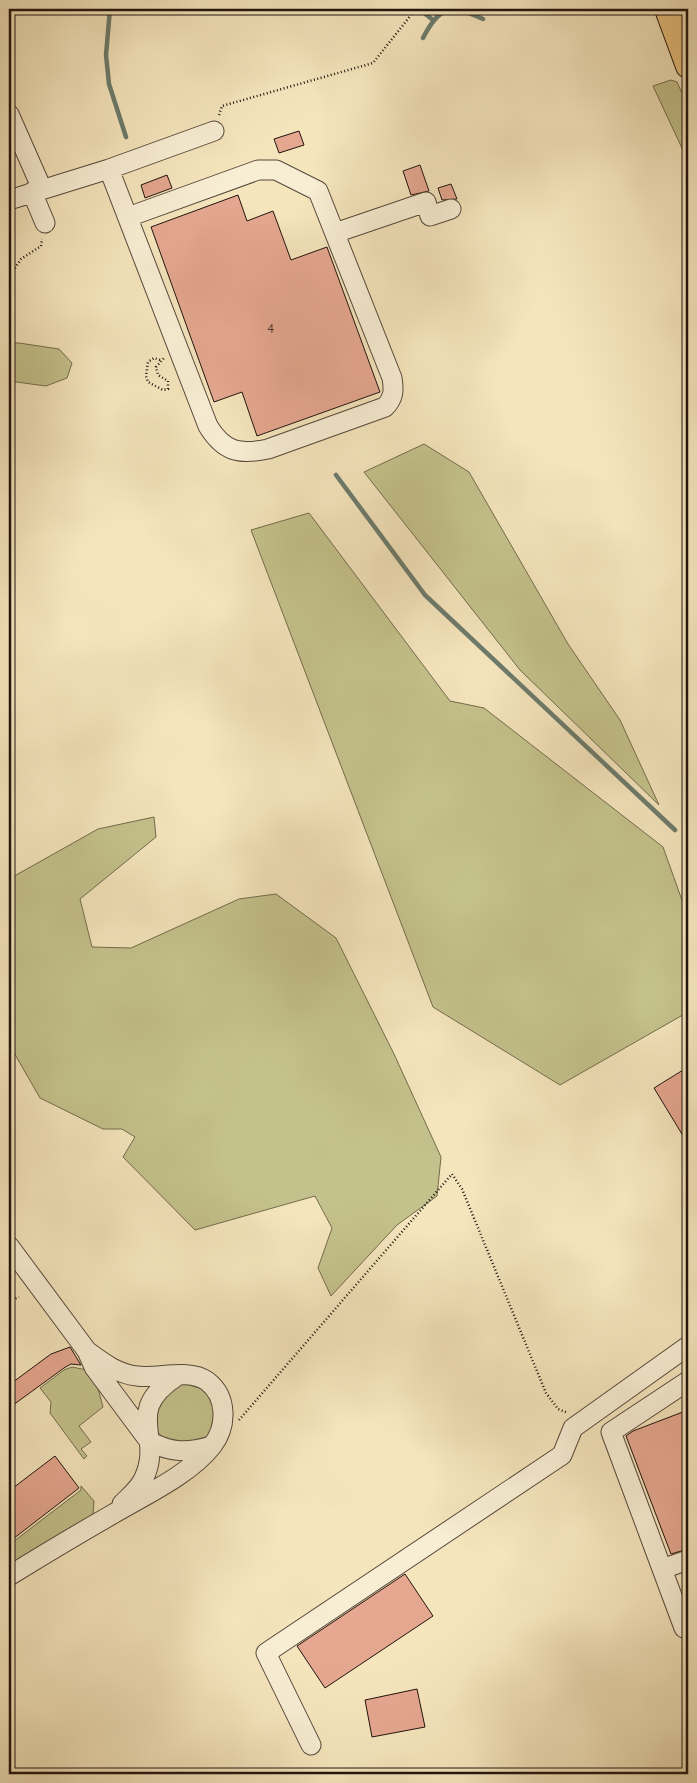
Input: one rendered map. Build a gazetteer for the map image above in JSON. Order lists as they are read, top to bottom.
{
  "house_numbers": ["4"]
}
